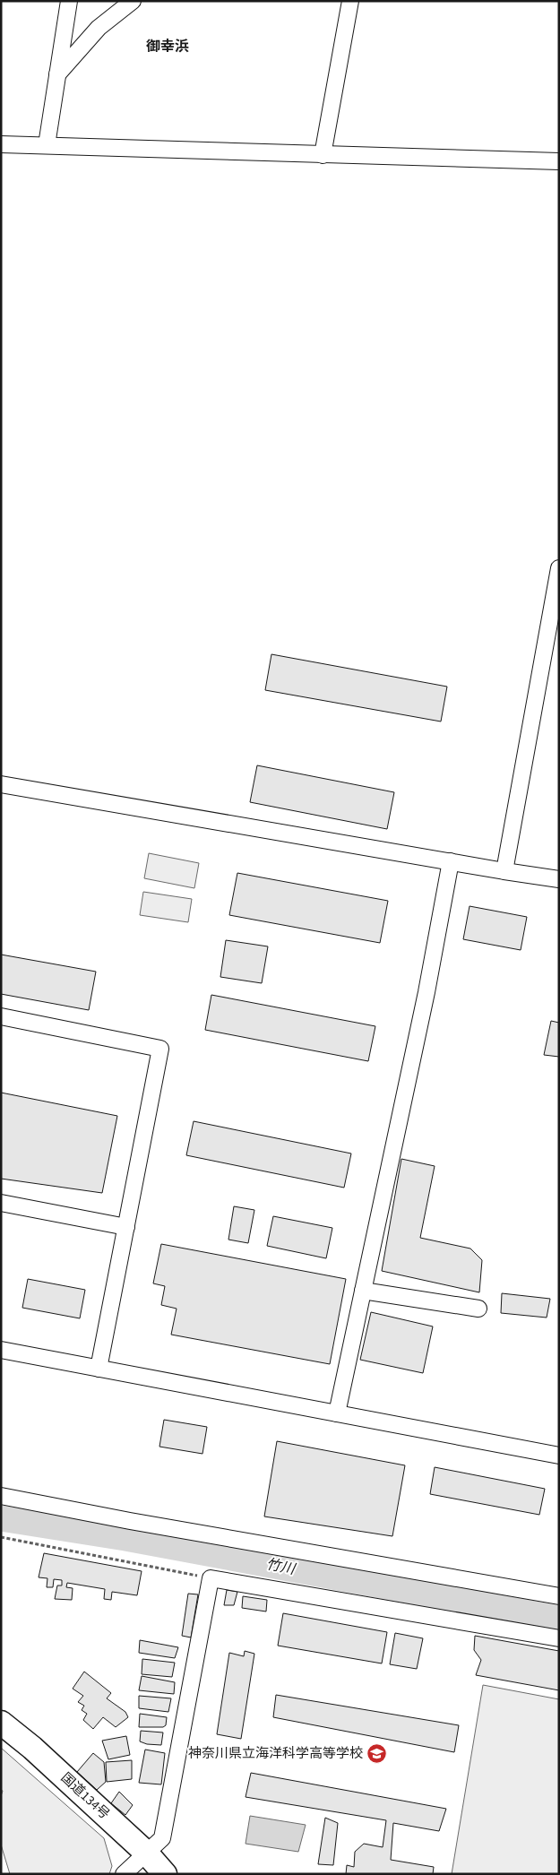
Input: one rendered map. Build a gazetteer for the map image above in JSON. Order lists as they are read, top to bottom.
{
  "streets": {
    "highway": ["国道134号"]
  },
  "districts": ["御幸浜"],
  "water": ["竹川"],
  "places": {
    "school or university": ["神奈川県立海洋科学高等学校"]
  }
}
